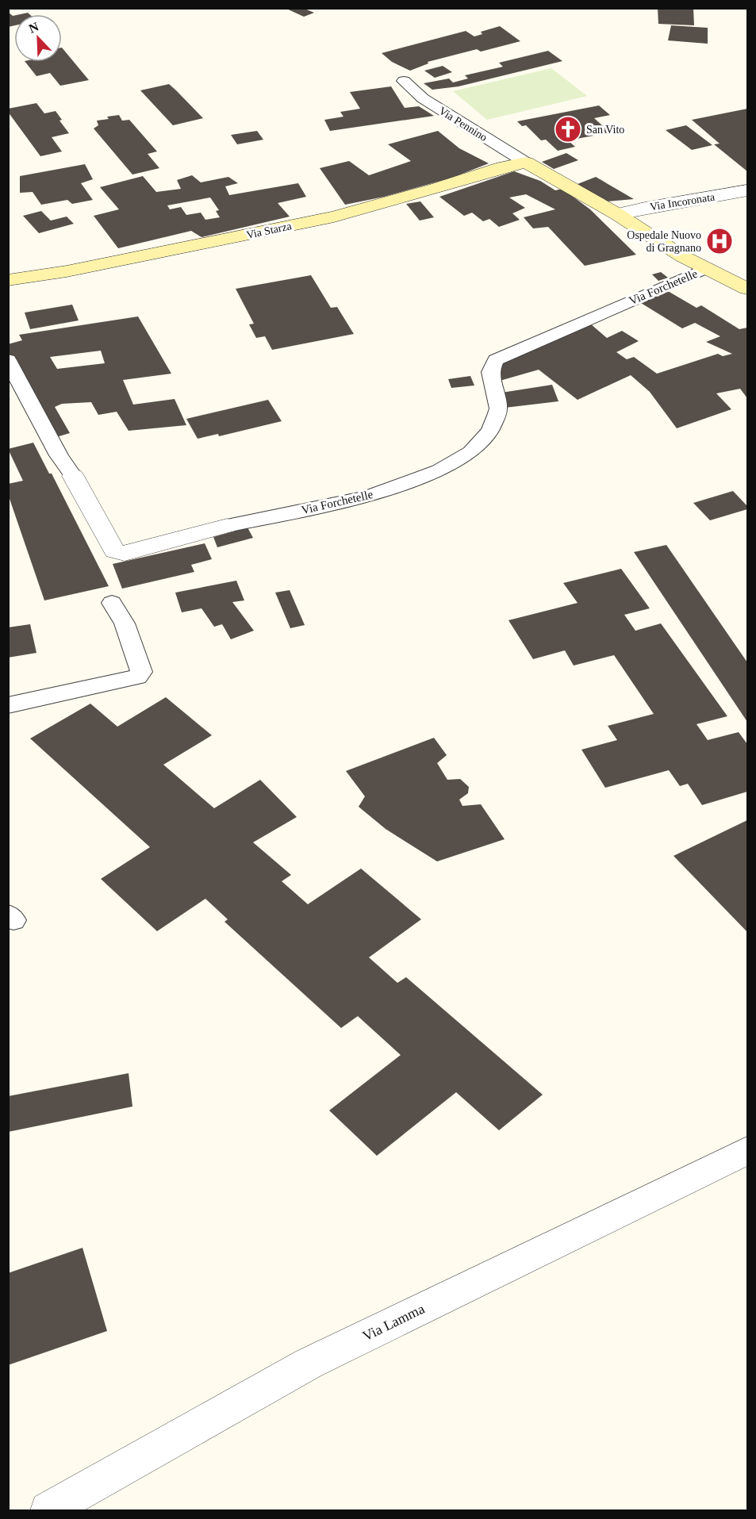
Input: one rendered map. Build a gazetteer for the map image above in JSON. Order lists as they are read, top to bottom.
{
  "streets": {
    "street": [
      "Via Incoronata",
      "Via Starza",
      "Via Forchetelle",
      "Via Lamma"
    ],
    "lane": ["Via Pennino"]
  },
  "crossings": [
    ["Via Pennino", "Via Starza"]
  ],
  "places": {
    "church": ["San Vito"],
    "hospital": ["Ospedale Nuovo di Gragnano"]
  },
  "north": "top left"
}
